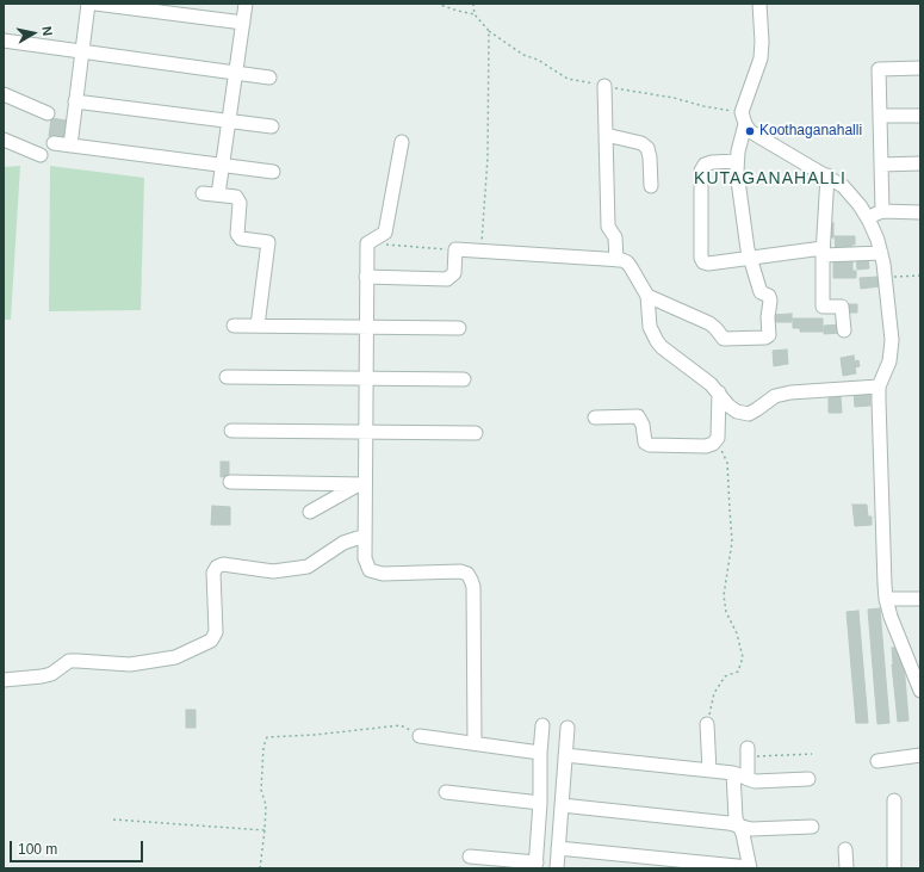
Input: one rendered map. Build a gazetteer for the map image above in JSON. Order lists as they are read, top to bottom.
{
  "districts": ["KUTAGANAHALLI"],
  "places": ["Koothaganahalli"],
  "scale_bar": "100 m",
  "north": "right"
}
